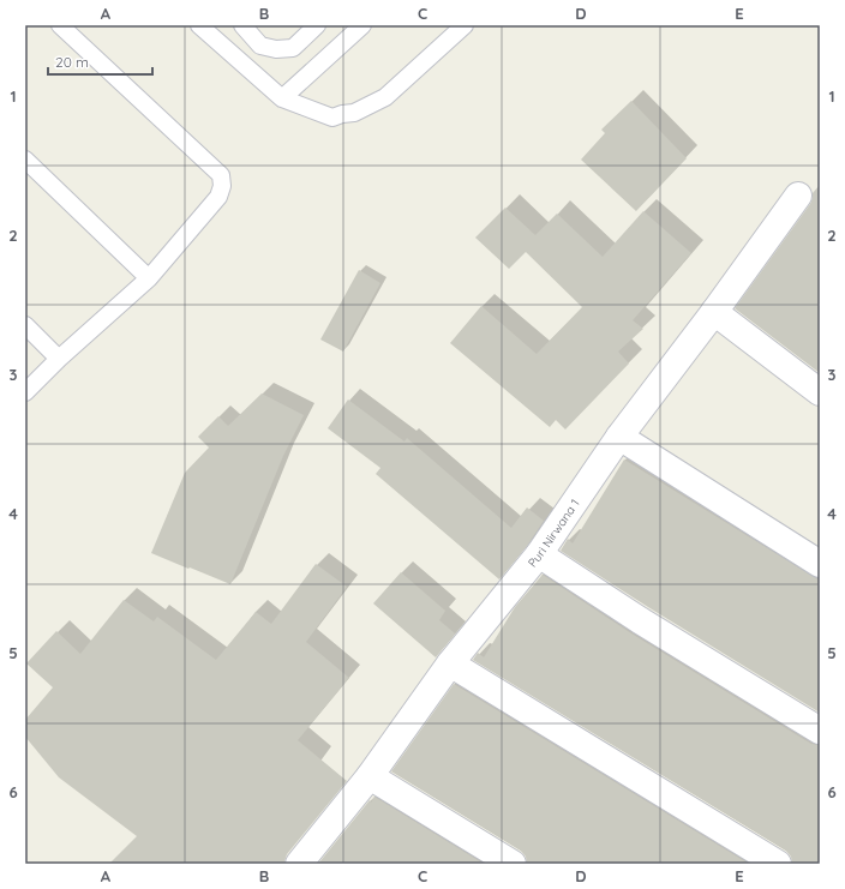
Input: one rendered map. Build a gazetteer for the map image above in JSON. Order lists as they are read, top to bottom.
{
  "streets": {
    "street": ["Puri Nirwana 1"]
  },
  "scale_bar": "20 m",
  "grid": {
    "columns": [
      "A",
      "B",
      "C",
      "D",
      "E"
    ],
    "rows": [
      "1",
      "2",
      "3",
      "4",
      "5",
      "6"
    ]
  }
}
